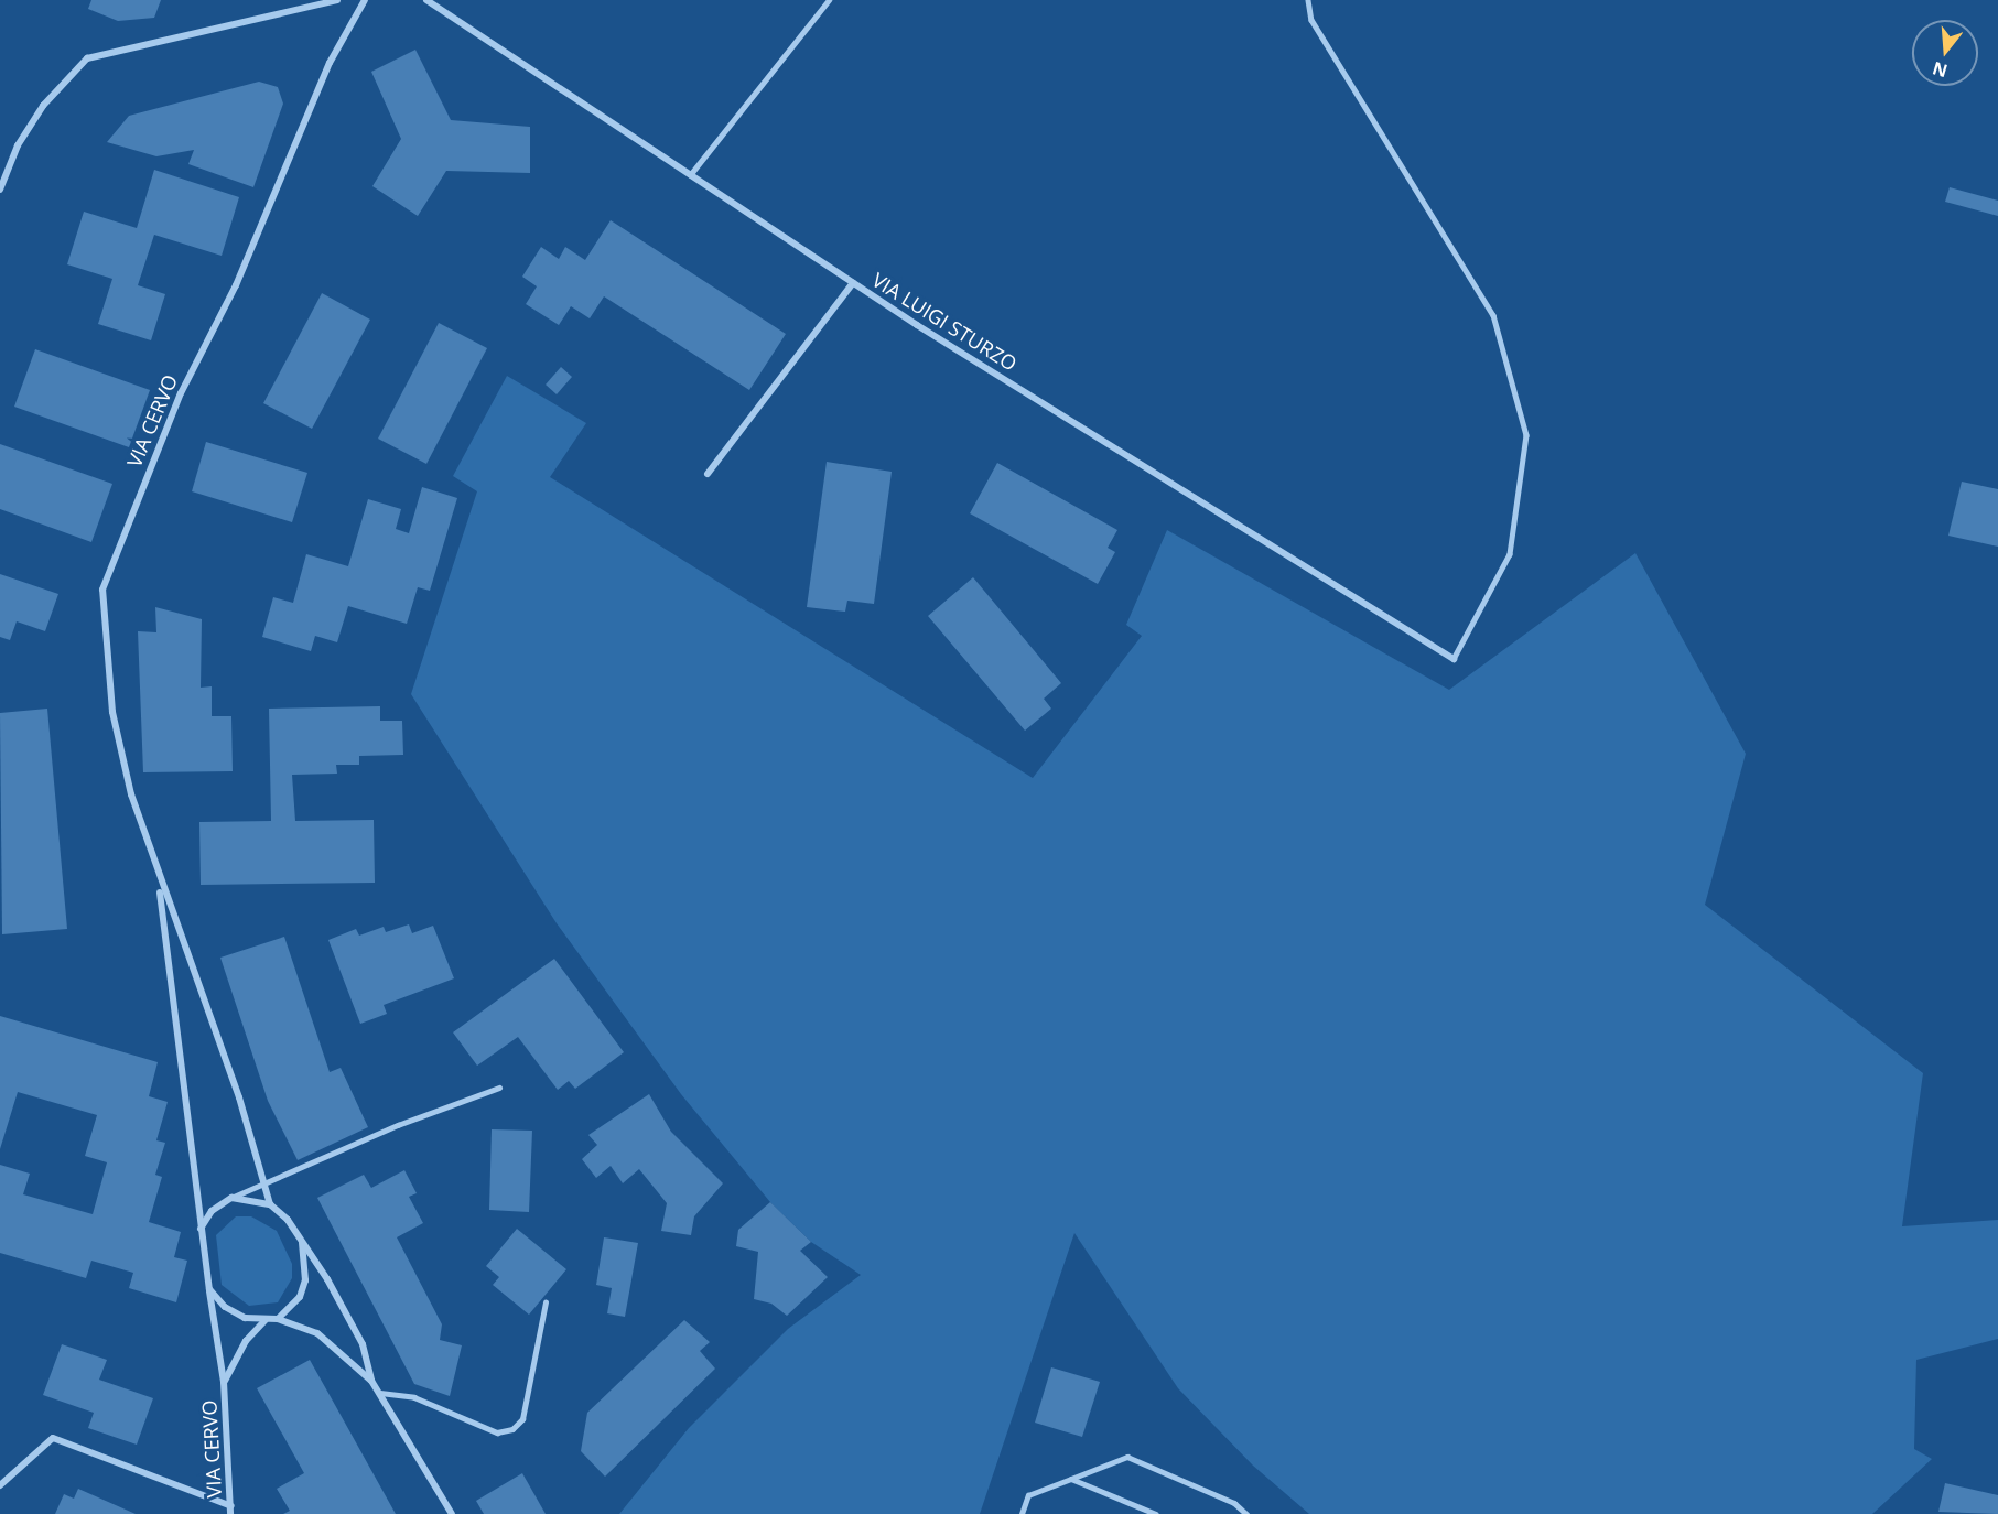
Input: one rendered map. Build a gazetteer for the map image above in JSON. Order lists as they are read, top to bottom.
{
  "streets": {
    "street": ["VIA LUIGI STURZO", "VIA CERVO"]
  },
  "north": "bottom"
}
